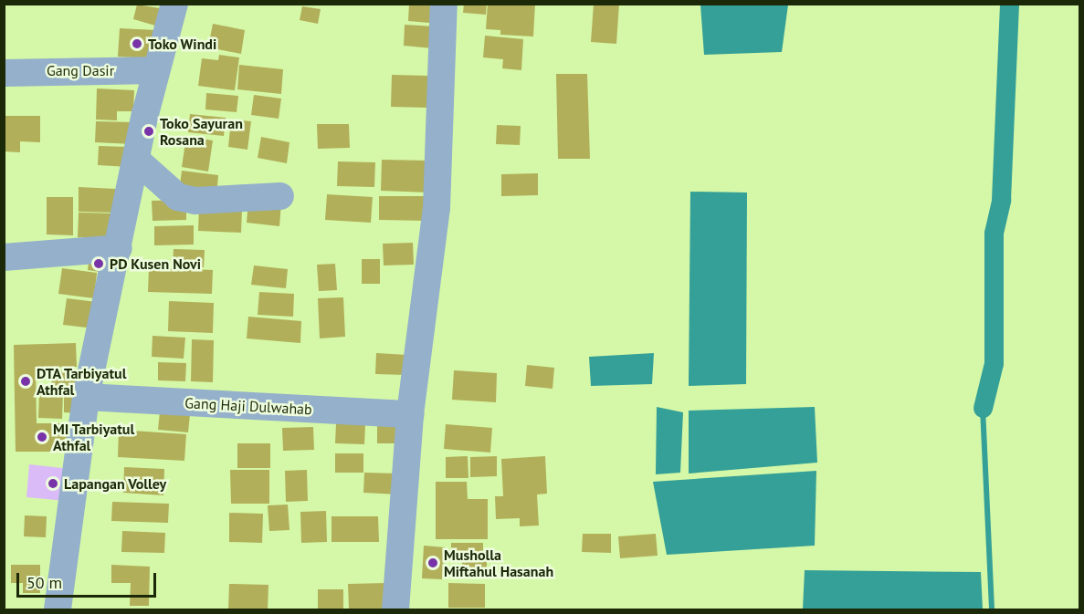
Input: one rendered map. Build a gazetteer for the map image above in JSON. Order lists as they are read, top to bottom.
{
  "streets": {
    "street": ["Gang Dasir", "Gang Haji Dulwahab"]
  },
  "places": [
    "Toko Windi",
    "Toko Sayuran Rosana",
    "PD Kusen Novi",
    "DTA Tarbiyatul Athfal",
    "MI Tarbiyatul Athfal",
    "Lapangan Volley",
    "Musholla Miftahul Hasanah"
  ],
  "scale_bar": "50 m"
}
